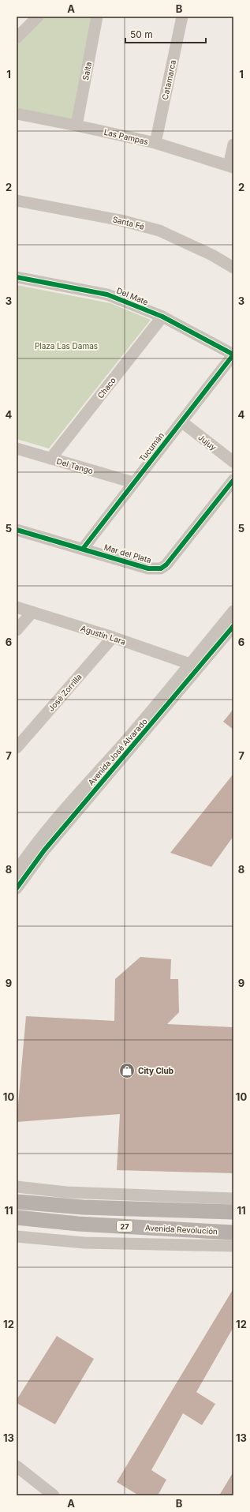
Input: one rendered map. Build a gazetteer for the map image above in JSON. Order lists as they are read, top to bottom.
{
  "streets": {
    "main road": ["27", "Avenida Revolución"],
    "street": [
      "Salta",
      "Catamarca",
      "Las Pampas",
      "Santa Fé",
      "Del Mate",
      "Chaco",
      "Jujuy",
      "Tucumán",
      "Del Tango",
      "Mar del Plata",
      "Agustín Lara",
      "José Zorrilla",
      "Avenida José Alvarado"
    ]
  },
  "crossings": [
    ["Salta", "Las Pampas"],
    ["Catamarca", "Las Pampas"],
    ["Del Mate", "Chaco"],
    ["Del Mate", "Tucumán"],
    ["Chaco", "Del Tango"],
    ["Jujuy", "Tucumán"],
    ["Tucumán", "Del Tango"],
    ["Tucumán", "Mar del Plata"],
    ["Agustín Lara", "José Zorrilla"],
    ["Agustín Lara", "Avenida José Alvarado"]
  ],
  "parks": ["Plaza Las Damas"],
  "places": {
    "shop": ["City Club"]
  },
  "scale_bar": "50 m",
  "grid": {
    "columns": ["A", "B"],
    "rows": [
      "1",
      "2",
      "3",
      "4",
      "5",
      "6",
      "7",
      "8",
      "9",
      "10",
      "11",
      "12",
      "13"
    ]
  }
}
